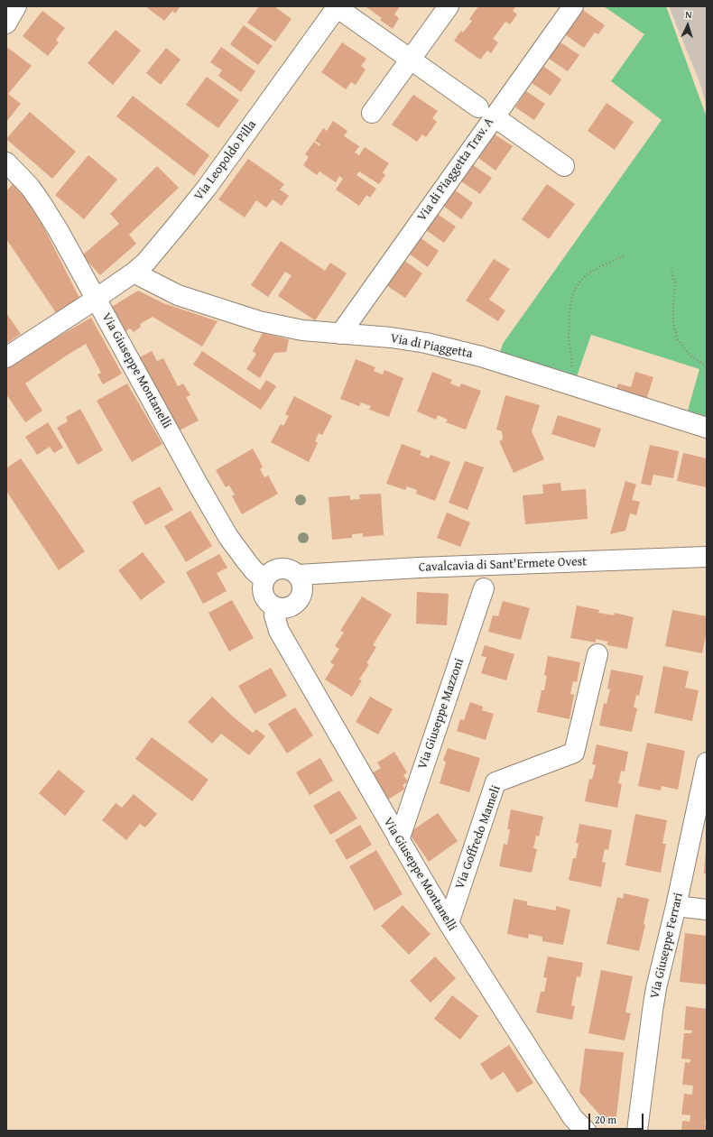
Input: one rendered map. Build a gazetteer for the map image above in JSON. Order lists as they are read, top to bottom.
{
  "streets": {
    "street": [
      "Via Leopoldo Pilla",
      "Via di Piaggetta Trav. A",
      "Via di Piaggetta",
      "Via Giuseppe Montanelli",
      "Cavalcavia di Sant'Ermete Ovest",
      "Via Giuseppe Mazzoni",
      "Via Goffredo Mameli",
      "Via Giuseppe Ferrari"
    ]
  },
  "crossings": [
    ["Via Leopoldo Pilla", "Via di Piaggetta"],
    ["Via Leopoldo Pilla", "Via Giuseppe Montanelli"],
    ["Via di Piaggetta Trav. A", "Via di Piaggetta"],
    ["Via Giuseppe Montanelli", "Cavalcavia di Sant'Ermete Ovest"],
    ["Via Giuseppe Montanelli", "Via Giuseppe Mazzoni"],
    ["Via Giuseppe Montanelli", "Via Goffredo Mameli"]
  ],
  "scale_bar": "20 m",
  "north": "top"
}
